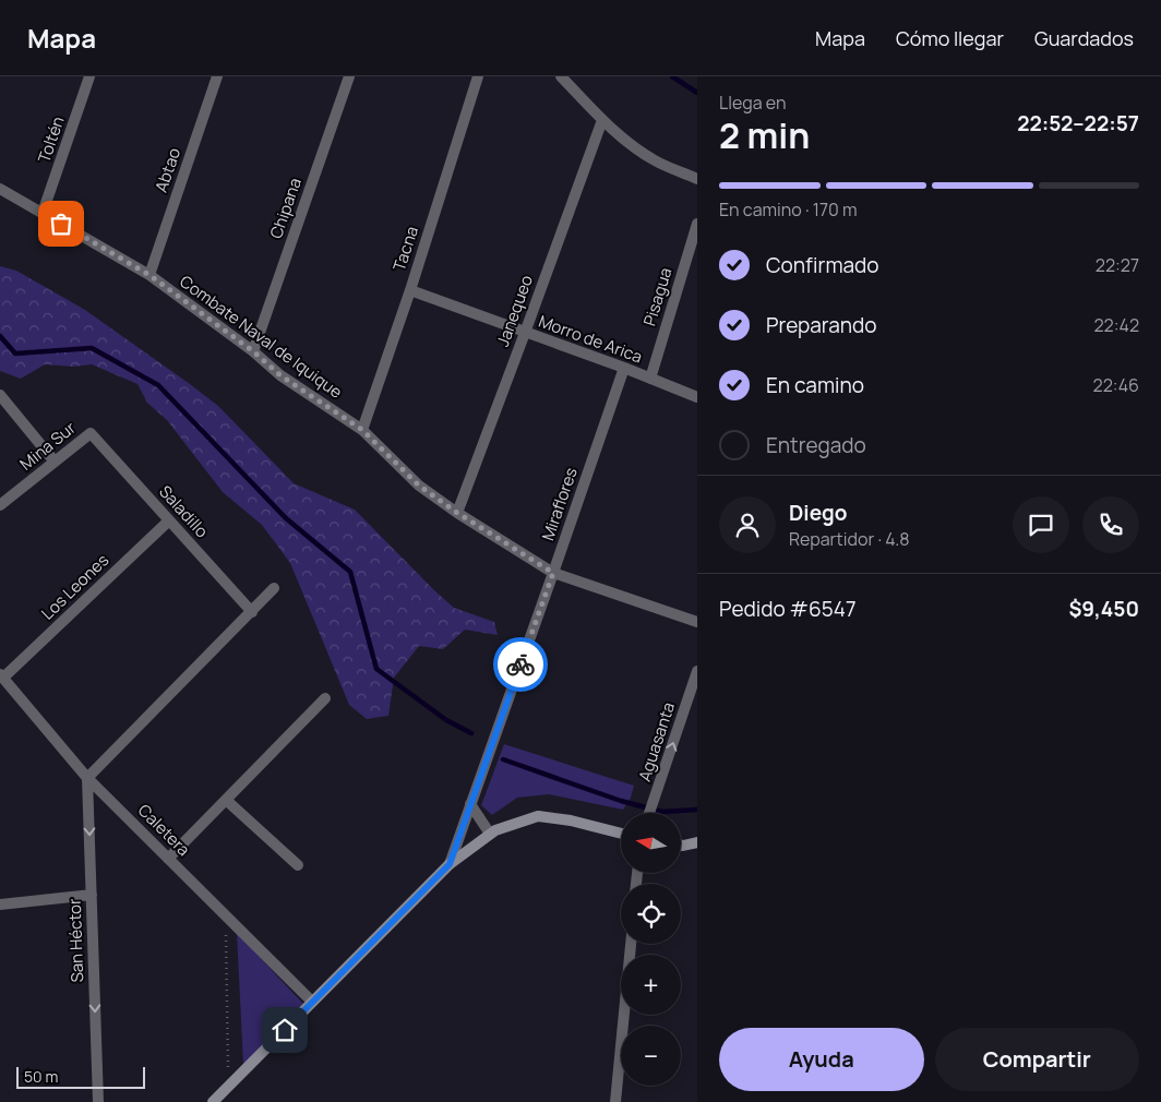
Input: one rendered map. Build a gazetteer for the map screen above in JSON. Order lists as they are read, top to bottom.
{
  "streets": {
    "street": [
      "Toltén",
      "Abtao",
      "Chipana",
      "Tacna",
      "Pisagua",
      "Janequeo",
      "Combate Naval de Iquique",
      "Morro de Arica",
      "Mina Sur",
      "Miraflores",
      "Saladillo",
      "Los Leones",
      "Aguasanta",
      "Caletera",
      "San Héctor"
    ]
  },
  "crossings": [
    ["Toltén", "Combate Naval de Iquique"],
    ["Abtao", "Combate Naval de Iquique"],
    ["Chipana", "Combate Naval de Iquique"],
    ["Tacna", "Combate Naval de Iquique"],
    ["Tacna", "Morro de Arica"],
    ["Pisagua", "Morro de Arica"],
    ["Janequeo", "Combate Naval de Iquique"],
    ["Janequeo", "Morro de Arica"],
    ["Combate Naval de Iquique", "Miraflores"],
    ["Morro de Arica", "Miraflores"],
    ["Mina Sur", "Saladillo"],
    ["Saladillo", "Los Leones"],
    ["Los Leones", "Caletera"],
    ["Caletera", "San Héctor"]
  ],
  "one_way": ["Aguasanta", "San Héctor"],
  "scale_bar": "50 m",
  "north": "left",
  "page": {
    "header": "Mapa",
    "nav": ["Mapa", "Cómo llegar", "Guardados"],
    "heading": ["2 min", "Llega en", "22:52–22:57"],
    "panel": [
      "Diego",
      "Repartidor · 4.8",
      "Pedido #6547",
      "$9,450"
    ],
    "bar": "En camino · 170 m",
    "list": [
      ["Confirmado", "22:27"],
      ["Preparando", "22:42"],
      ["En camino", "22:46"],
      "Entregado"
    ],
    "map_buttons": ["+", "−"],
    "buttons": ["Ayuda", "Compartir"],
    "scale": "50 m"
  }
}
